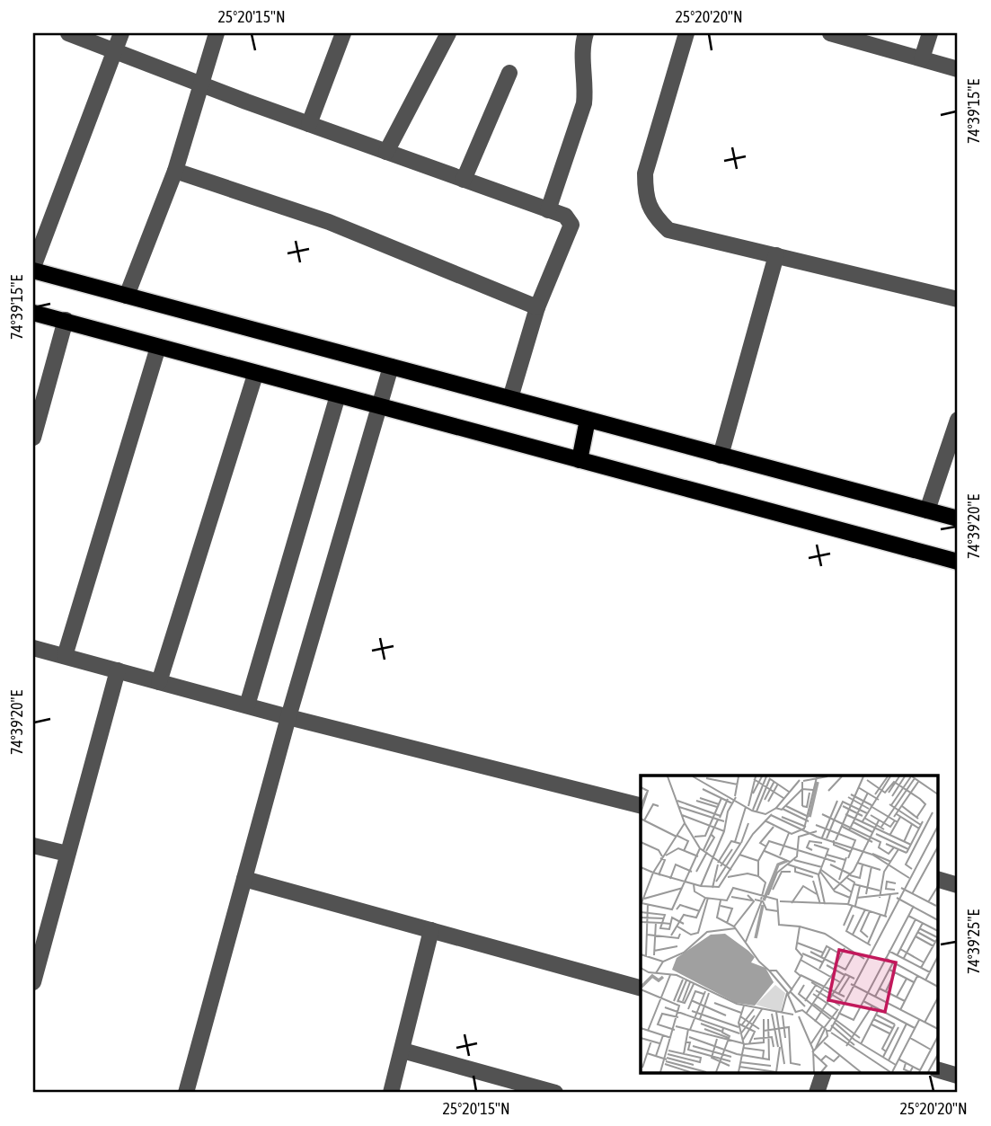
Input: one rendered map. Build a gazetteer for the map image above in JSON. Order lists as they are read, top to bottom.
{
  "coordinates": [
    "25°20'15\"N",
    "25°20'20\"N",
    "74°39'15\"E",
    "74°39'20\"E",
    "74°39'25\"E"
  ]
}
